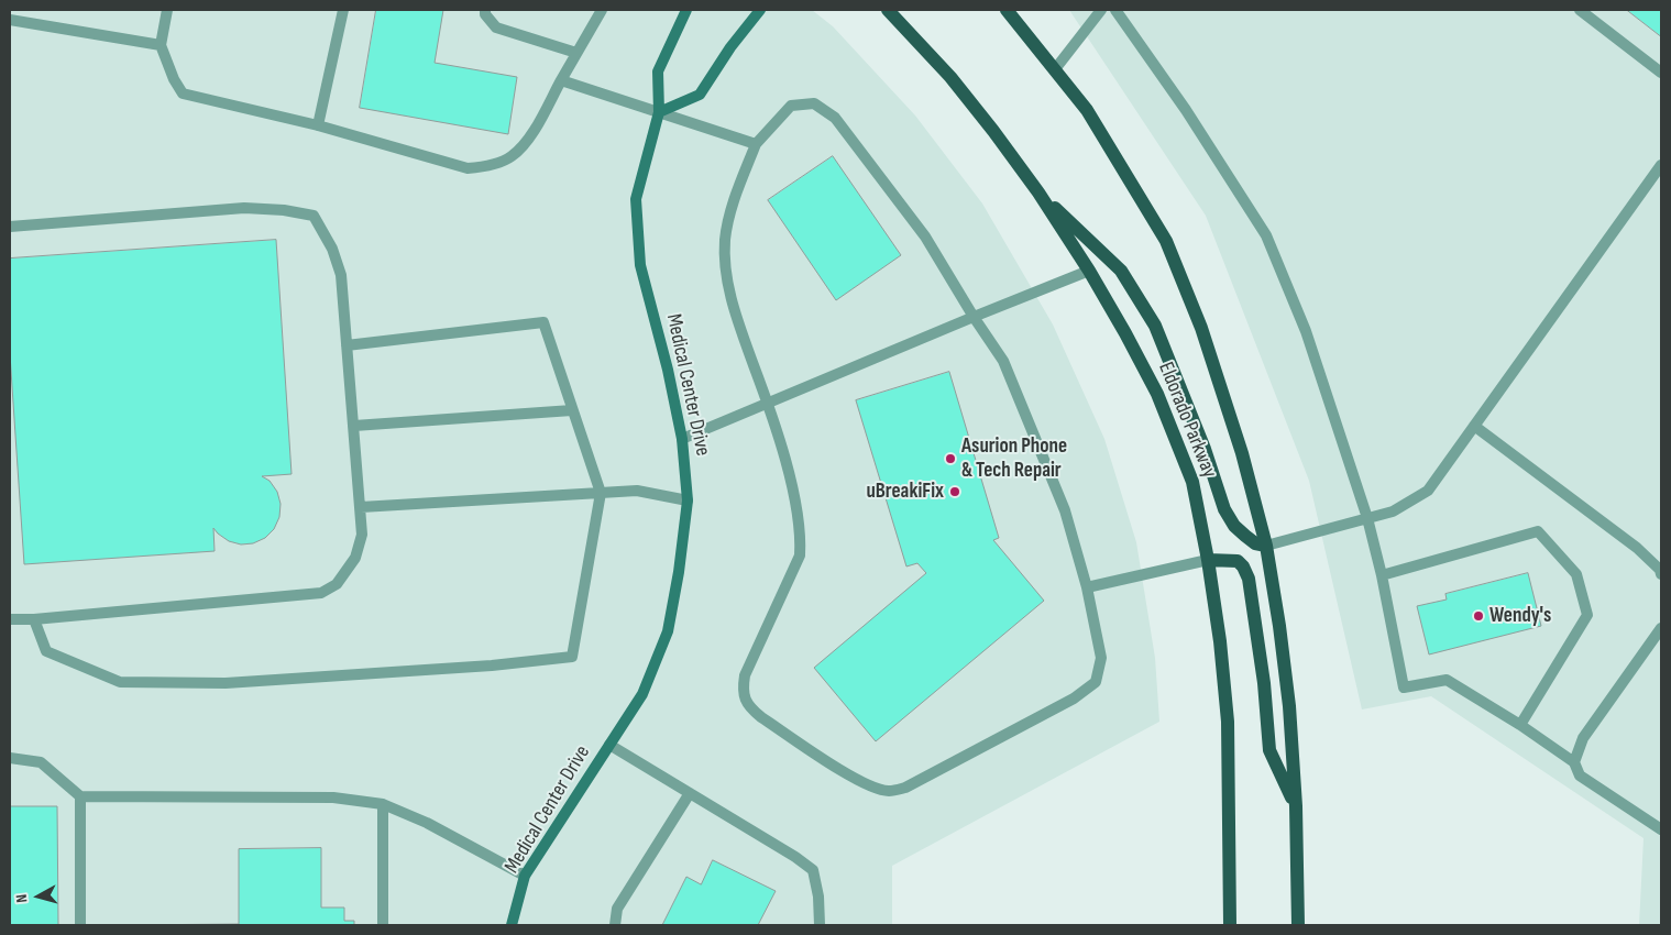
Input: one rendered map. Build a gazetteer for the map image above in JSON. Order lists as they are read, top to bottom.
{
  "streets": {
    "main road": ["Eldorado Parkway"],
    "street": ["Medical Center Drive"]
  },
  "places": ["Asurion Phone & Tech Repair", "uBreakiFix", "Wendy's"],
  "north": "left"
}
